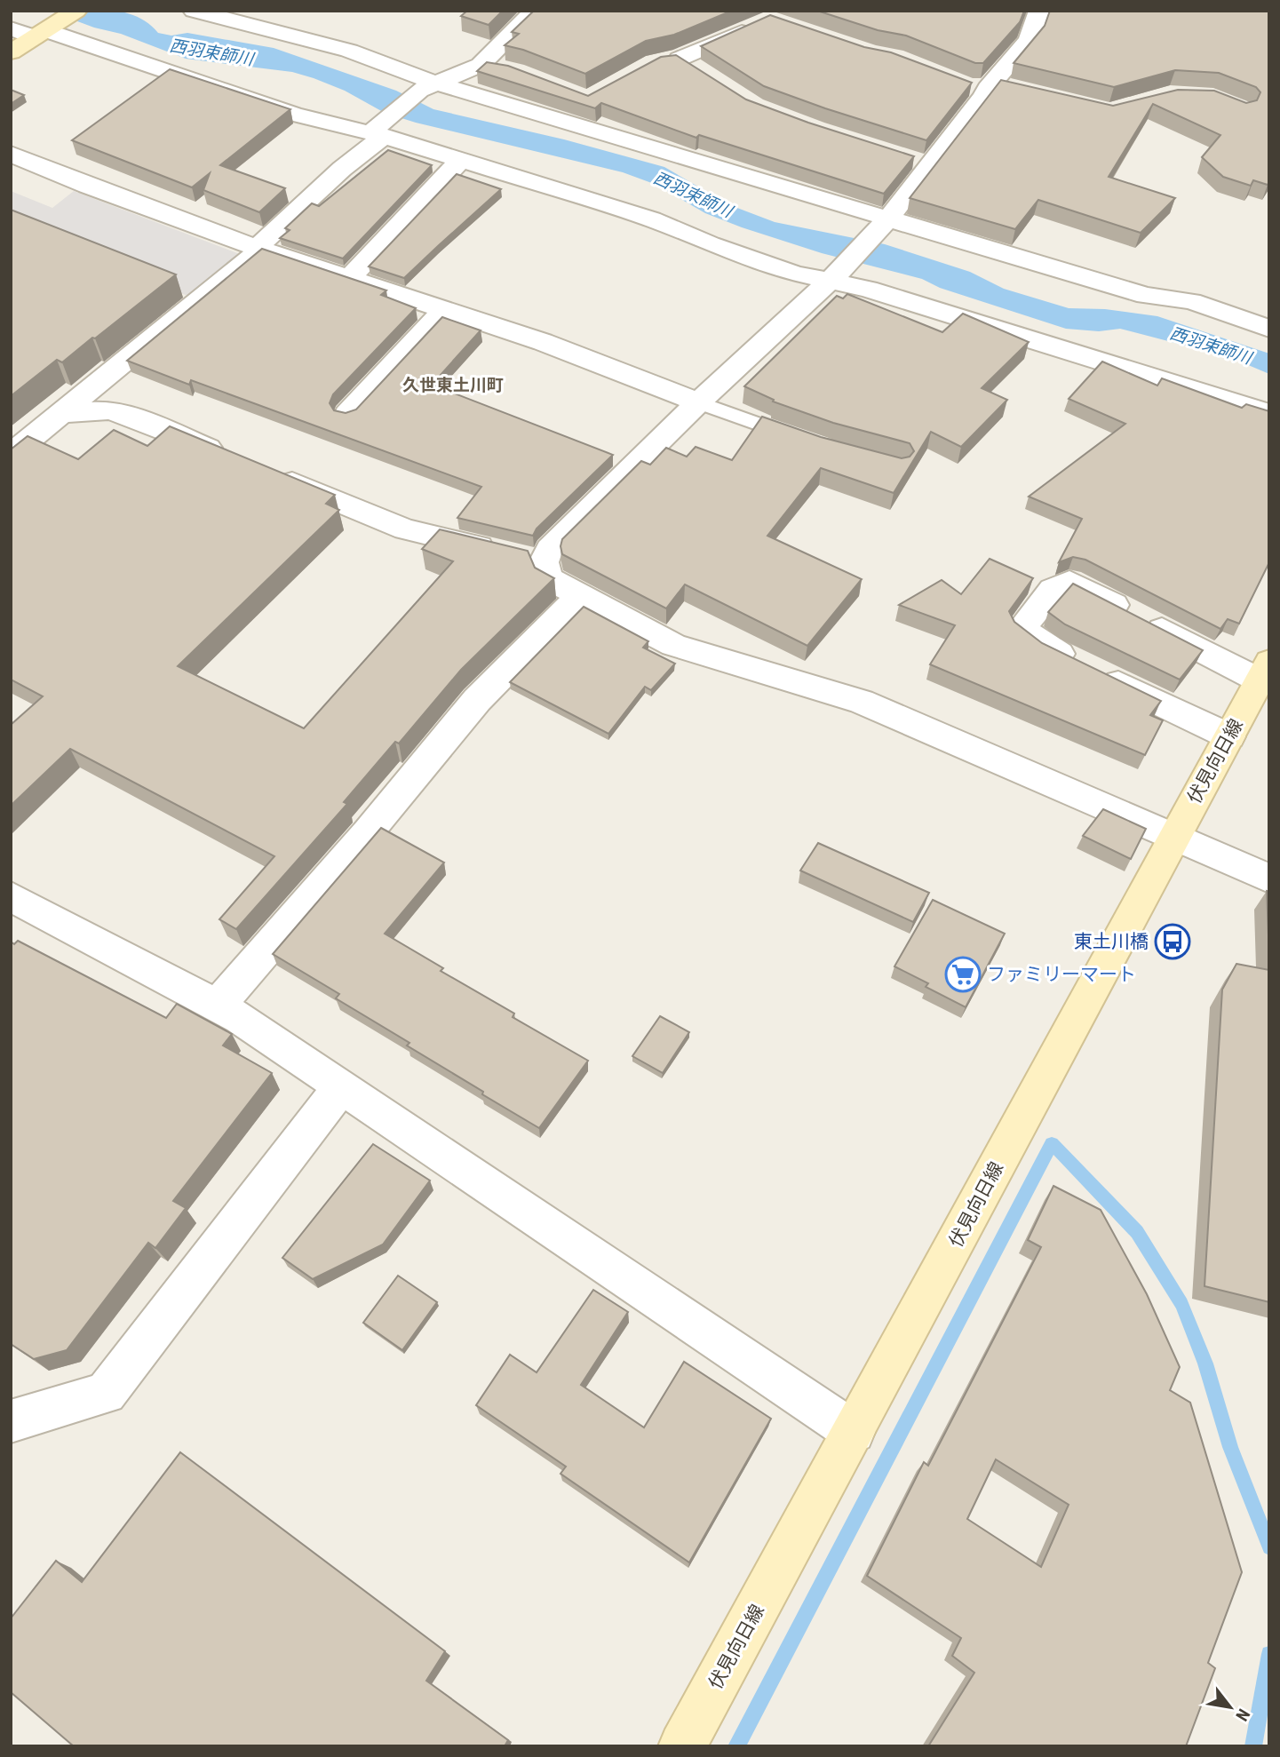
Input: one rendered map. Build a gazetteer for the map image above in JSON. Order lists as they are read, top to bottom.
{
  "streets": {
    "main road": ["伏見向日線"]
  },
  "districts": ["久世東土川町"],
  "water": ["西羽束師川"],
  "places": {
    "bus stop": ["東土川橋"],
    "supermarket": ["ファミリーマート"]
  },
  "north": "bottom right"
}
